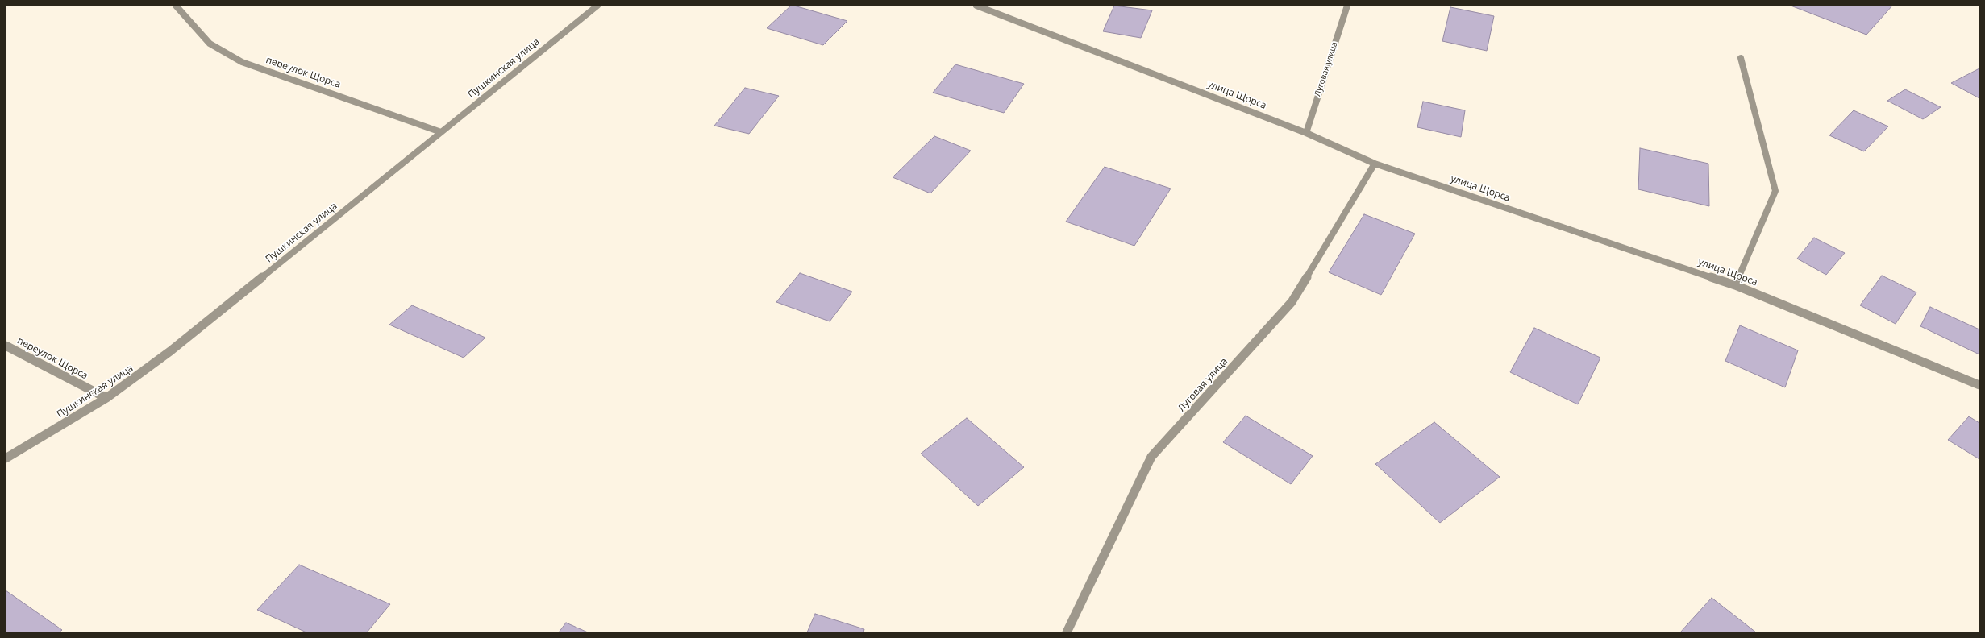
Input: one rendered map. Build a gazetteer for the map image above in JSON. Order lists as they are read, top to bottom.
{
  "streets": {
    "street": [
      "Пушкинская улица",
      "Луговая улица",
      "переулок Щорса",
      "улица Щорса"
    ]
  },
  "crossings": [
    ["Пушкинская улица", "переулок Щорса"],
    ["Луговая улица", "улица Щорса"]
  ]
}
